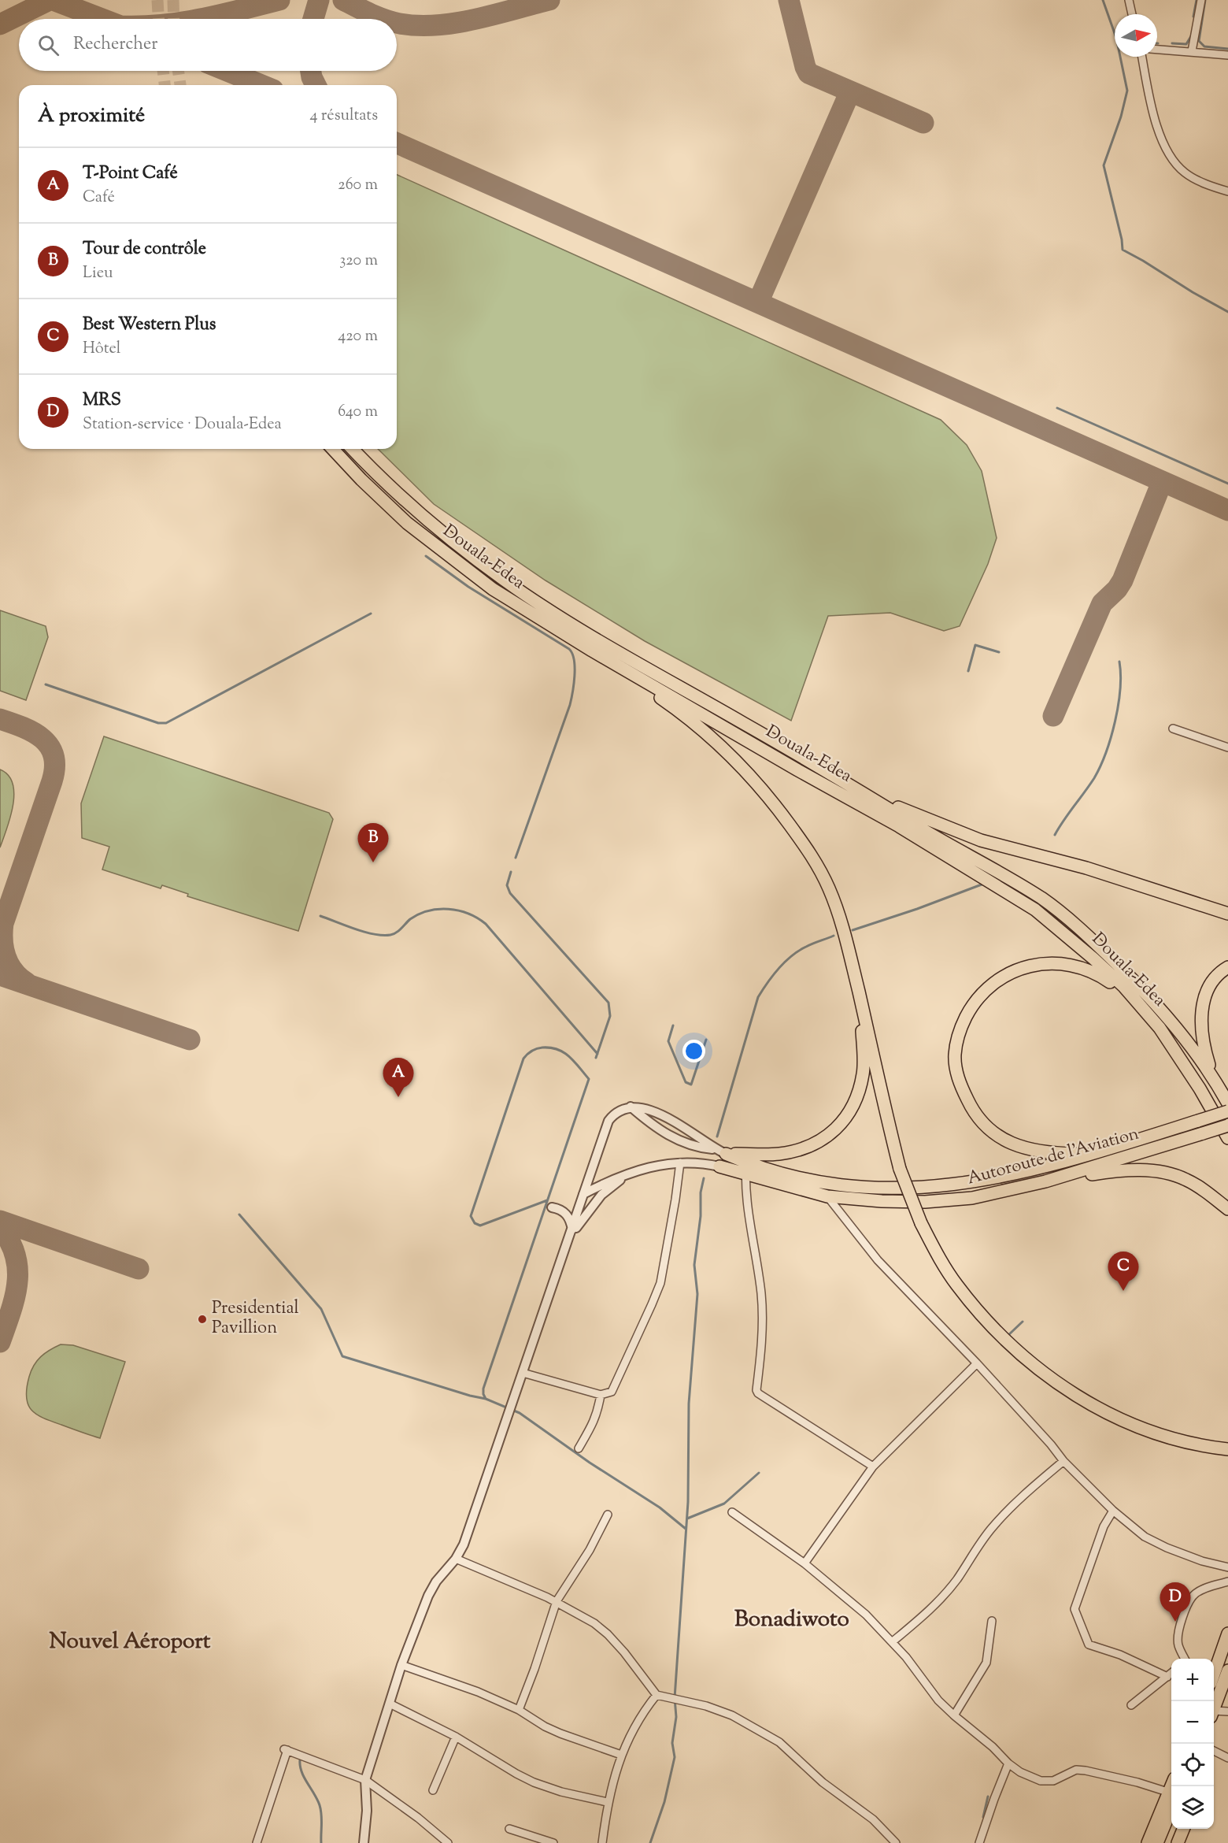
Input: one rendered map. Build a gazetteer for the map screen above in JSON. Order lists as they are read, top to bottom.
{
  "streets": {
    "highway": ["Douala-Edea", "Autoroute de l'Aviation"]
  },
  "districts": ["Bonadiwoto", "Nouvel Aéroport"],
  "places": ["Presidential Pavillion"],
  "north": "right",
  "page": {
    "search": "Rechercher",
    "heading": ["À proximité", "4 résultats"],
    "list": [
      {
        "mark": "A",
        "name": "T-Point Café",
        "note": "Café",
        "value": "260 m"
      },
      {
        "mark": "B",
        "name": "Tour de contrôle",
        "note": "Lieu",
        "value": "320 m"
      },
      {
        "mark": "C",
        "name": "Best Western Plus",
        "note": "Hôtel",
        "value": "420 m"
      },
      {
        "mark": "D",
        "name": "MRS",
        "note": "Station-service · Douala-Edea",
        "value": "640 m"
      }
    ],
    "pins": [
      "B",
      "A",
      "C",
      "D"
    ],
    "map_buttons": ["+", "−"]
  }
}
